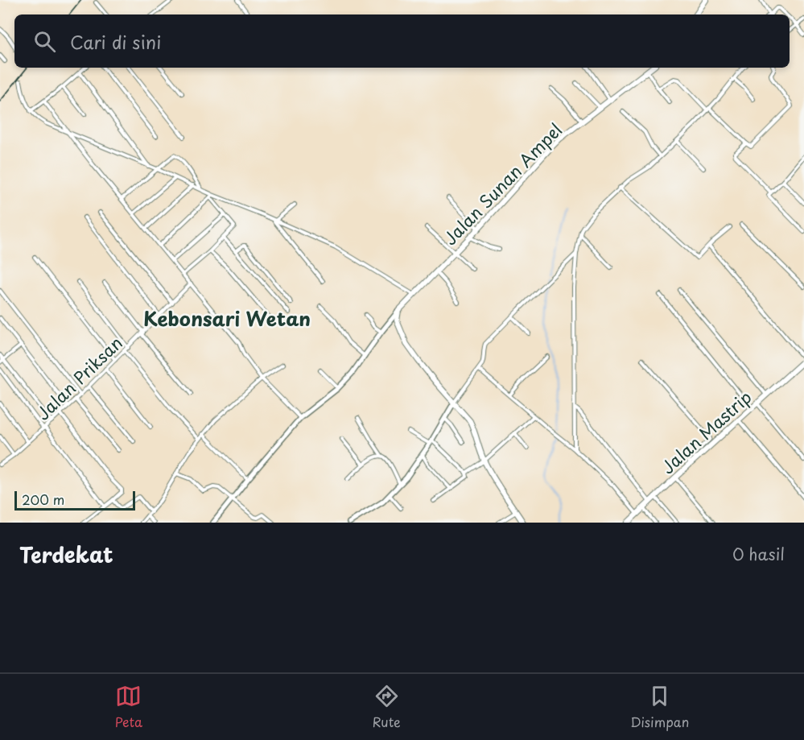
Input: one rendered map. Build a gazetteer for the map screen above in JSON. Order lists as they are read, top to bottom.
{
  "streets": {
    "main road": ["Jalan Sunan Ampel", "Jalan Mastrip"],
    "street": ["Jalan Priksan"]
  },
  "districts": ["Kebonsari Wetan"],
  "scale_bar": "200 m",
  "page": {
    "search": "Cari di sini",
    "scale": "200 m",
    "heading": ["Terdekat", "0 hasil"],
    "nav": ["Peta", "Rute", "Disimpan"]
  }
}
